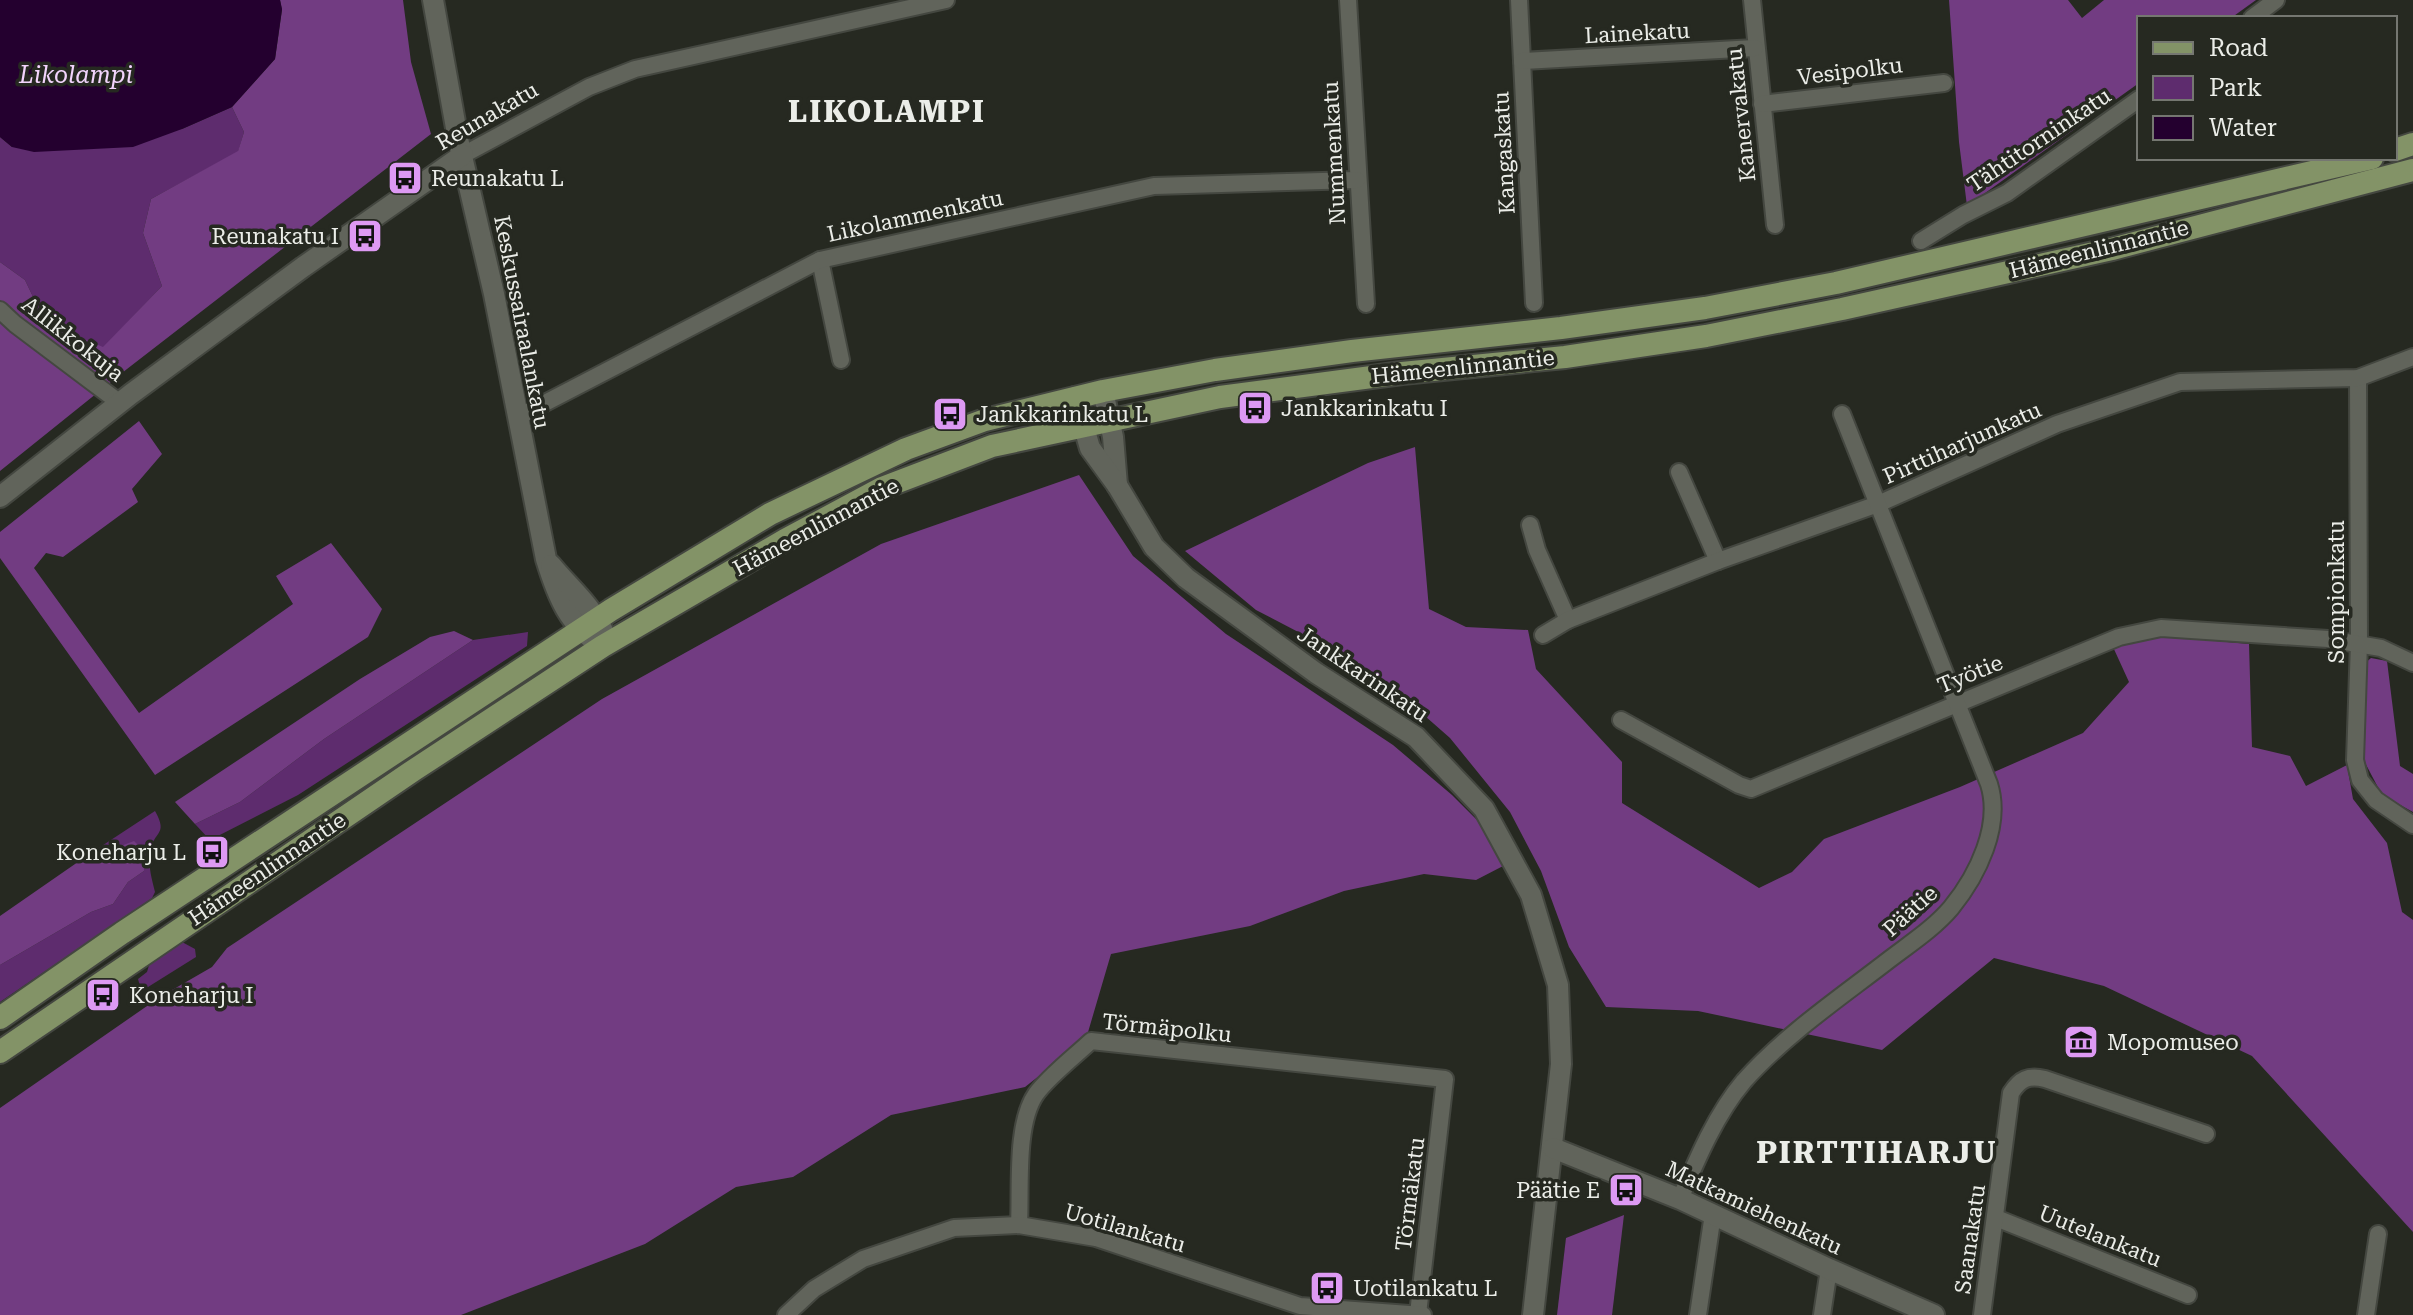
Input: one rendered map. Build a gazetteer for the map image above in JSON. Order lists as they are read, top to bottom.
{
  "streets": {
    "main road": ["Hämeenlinnantie"],
    "street": [
      "Lainekatu",
      "Vesipolku",
      "Kanervakatu",
      "Reunakatu",
      "Tähtitorninkatu",
      "Nummenkatu",
      "Kangaskatu",
      "Likolammenkatu",
      "Keskussairaalankatu",
      "Allikkokuja",
      "Pirttiharjunkatu",
      "Sompionkatu",
      "Jankkarinkatu",
      "Työtie",
      "Päätie",
      "Törmäpolku",
      "Törmäkatu",
      "Matkamiehenkatu",
      "Uotilankatu",
      "Uutelankatu",
      "Saanakatu"
    ]
  },
  "crossings": [
    ["Lainekatu", "Kanervakatu"],
    ["Lainekatu", "Kangaskatu"],
    ["Vesipolku", "Kanervakatu"],
    ["Reunakatu", "Keskussairaalankatu"],
    ["Reunakatu", "Allikkokuja"],
    ["Nummenkatu", "Likolammenkatu"],
    ["Likolammenkatu", "Keskussairaalankatu"],
    ["Hämeenlinnantie", "Keskussairaalankatu"],
    ["Hämeenlinnantie", "Jankkarinkatu"],
    ["Pirttiharjunkatu", "Sompionkatu"],
    ["Pirttiharjunkatu", "Päätie"],
    ["Sompionkatu", "Työtie"],
    ["Jankkarinkatu", "Matkamiehenkatu"],
    ["Työtie", "Päätie"],
    ["Päätie", "Matkamiehenkatu"],
    ["Törmäpolku", "Törmäkatu"],
    ["Törmäpolku", "Uotilankatu"],
    ["Törmäkatu", "Uotilankatu"],
    ["Uutelankatu", "Saanakatu"]
  ],
  "districts": ["LIKOLAMPI", "PIRTTIHARJU"],
  "water": ["Likolampi"],
  "places": {
    "bus stop": [
      "Reunakatu L",
      "Reunakatu I",
      "Jankkarinkatu I",
      "Jankkarinkatu L",
      "Koneharju L",
      "Koneharju I",
      "Päätie E",
      "Uotilankatu L"
    ],
    "museum": ["Mopomuseo"]
  },
  "legend": ["Road", "Park", "Water"]
}
